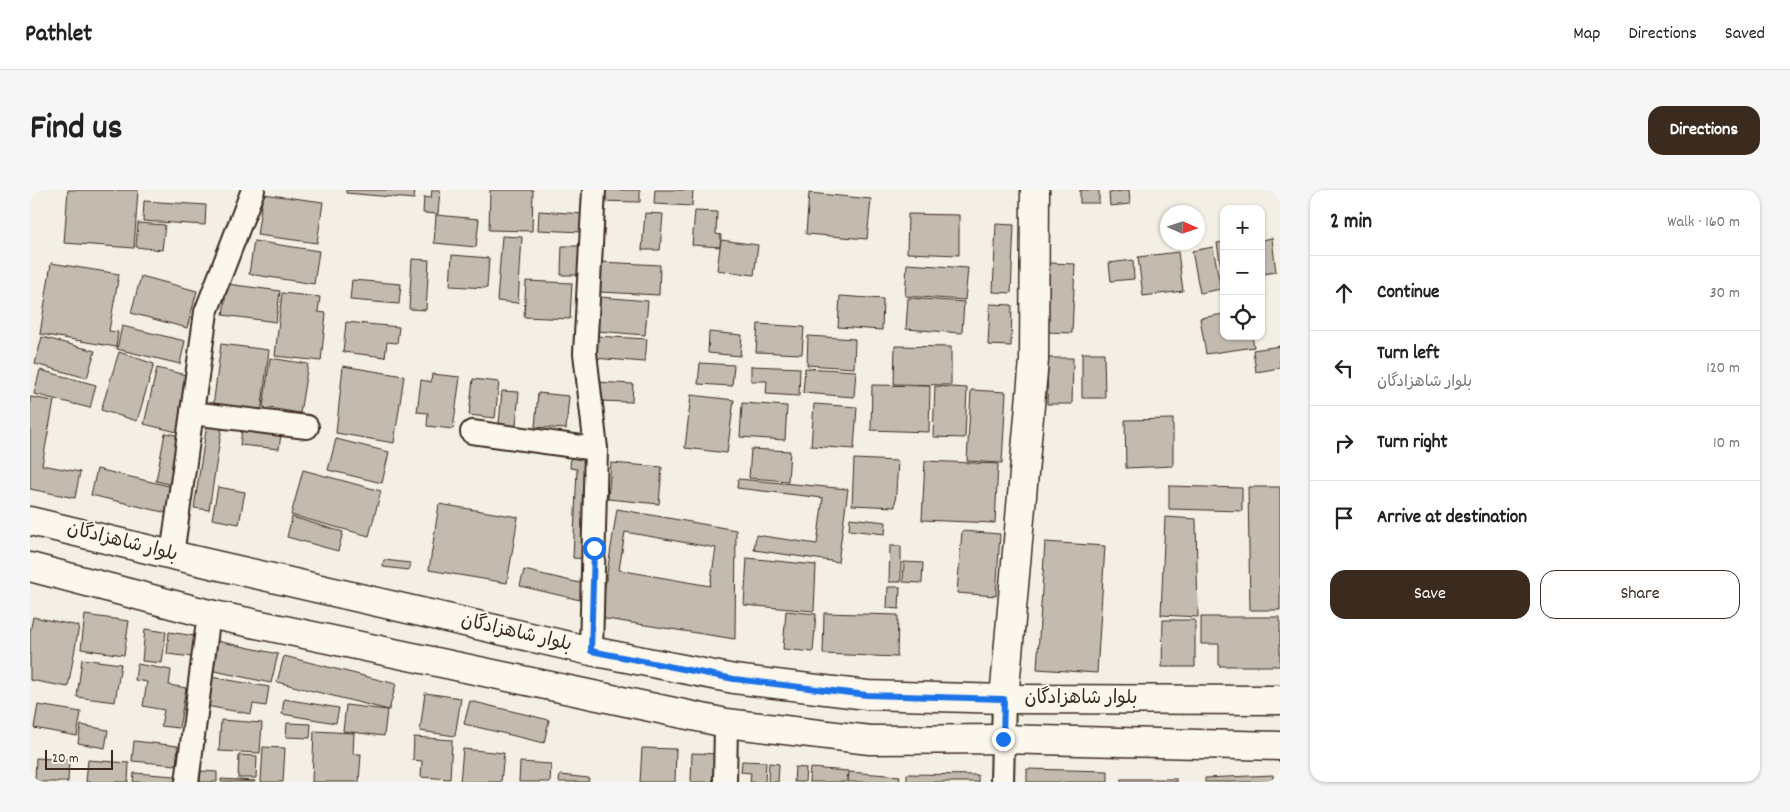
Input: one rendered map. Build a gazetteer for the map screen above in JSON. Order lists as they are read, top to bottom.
{
  "streets": {
    "main road": ["بلوار شاهزادگان"]
  },
  "scale_bar": "20 m",
  "north": "right",
  "page": {
    "header": "Pathlet",
    "nav": ["Map", "Directions", "Saved"],
    "title": "Find us",
    "buttons": [
      "Directions",
      ["Save", "Share"]
    ],
    "heading": ["2 min", "Walk · 160 m"],
    "map_buttons": ["+", "−"],
    "list": [
      ["Continue", "30 m"],
      ["Turn left", "بلوار شاهزادگان", "120 m"],
      ["Turn right", "10 m"],
      "Arrive at destination"
    ],
    "scale": "20 m"
  }
}
